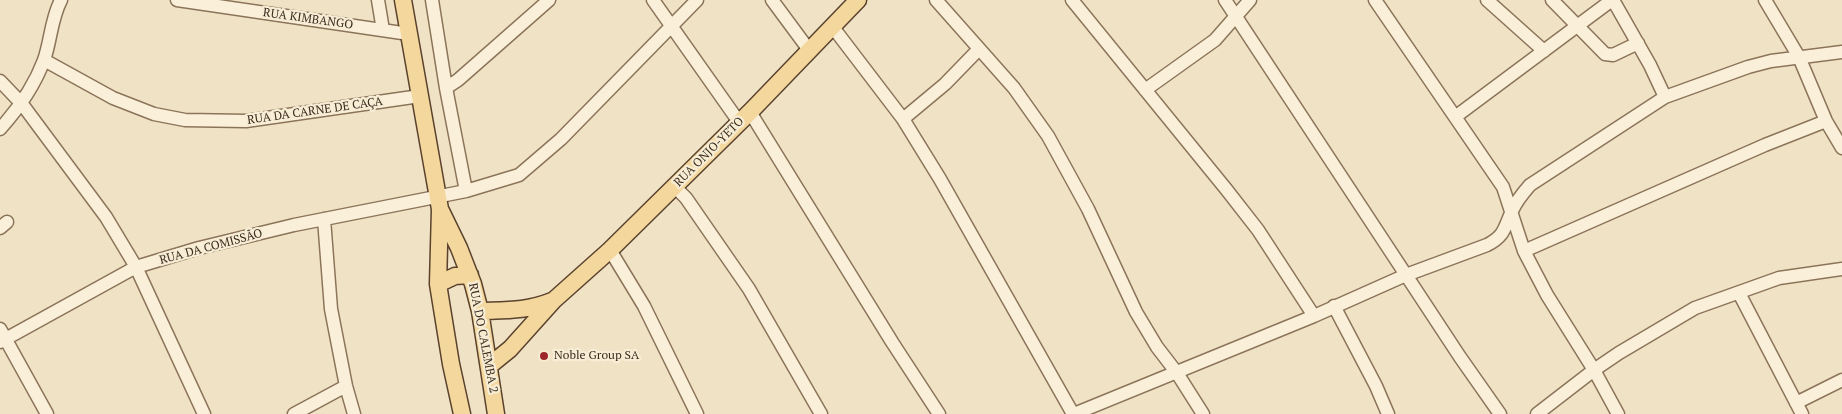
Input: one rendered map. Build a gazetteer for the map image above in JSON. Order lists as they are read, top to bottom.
{
  "streets": {
    "main road": ["RUA ONJO-YETO", "RUA DO CALEMBA 2"],
    "street": ["RUA KIMBANGO", "RUA DA CARNE DE CAÇA", "RUA DA COMISSÃO"]
  },
  "crossings": [
    ["RUA KIMBANGO", "RUA DO CALEMBA 2"],
    ["RUA DA CARNE DE CAÇA", "RUA DO CALEMBA 2"],
    ["RUA ONJO-YETO", "RUA DO CALEMBA 2"],
    ["RUA DA COMISSÃO", "RUA DO CALEMBA 2"]
  ],
  "places": ["Noble Group SA"]
}
